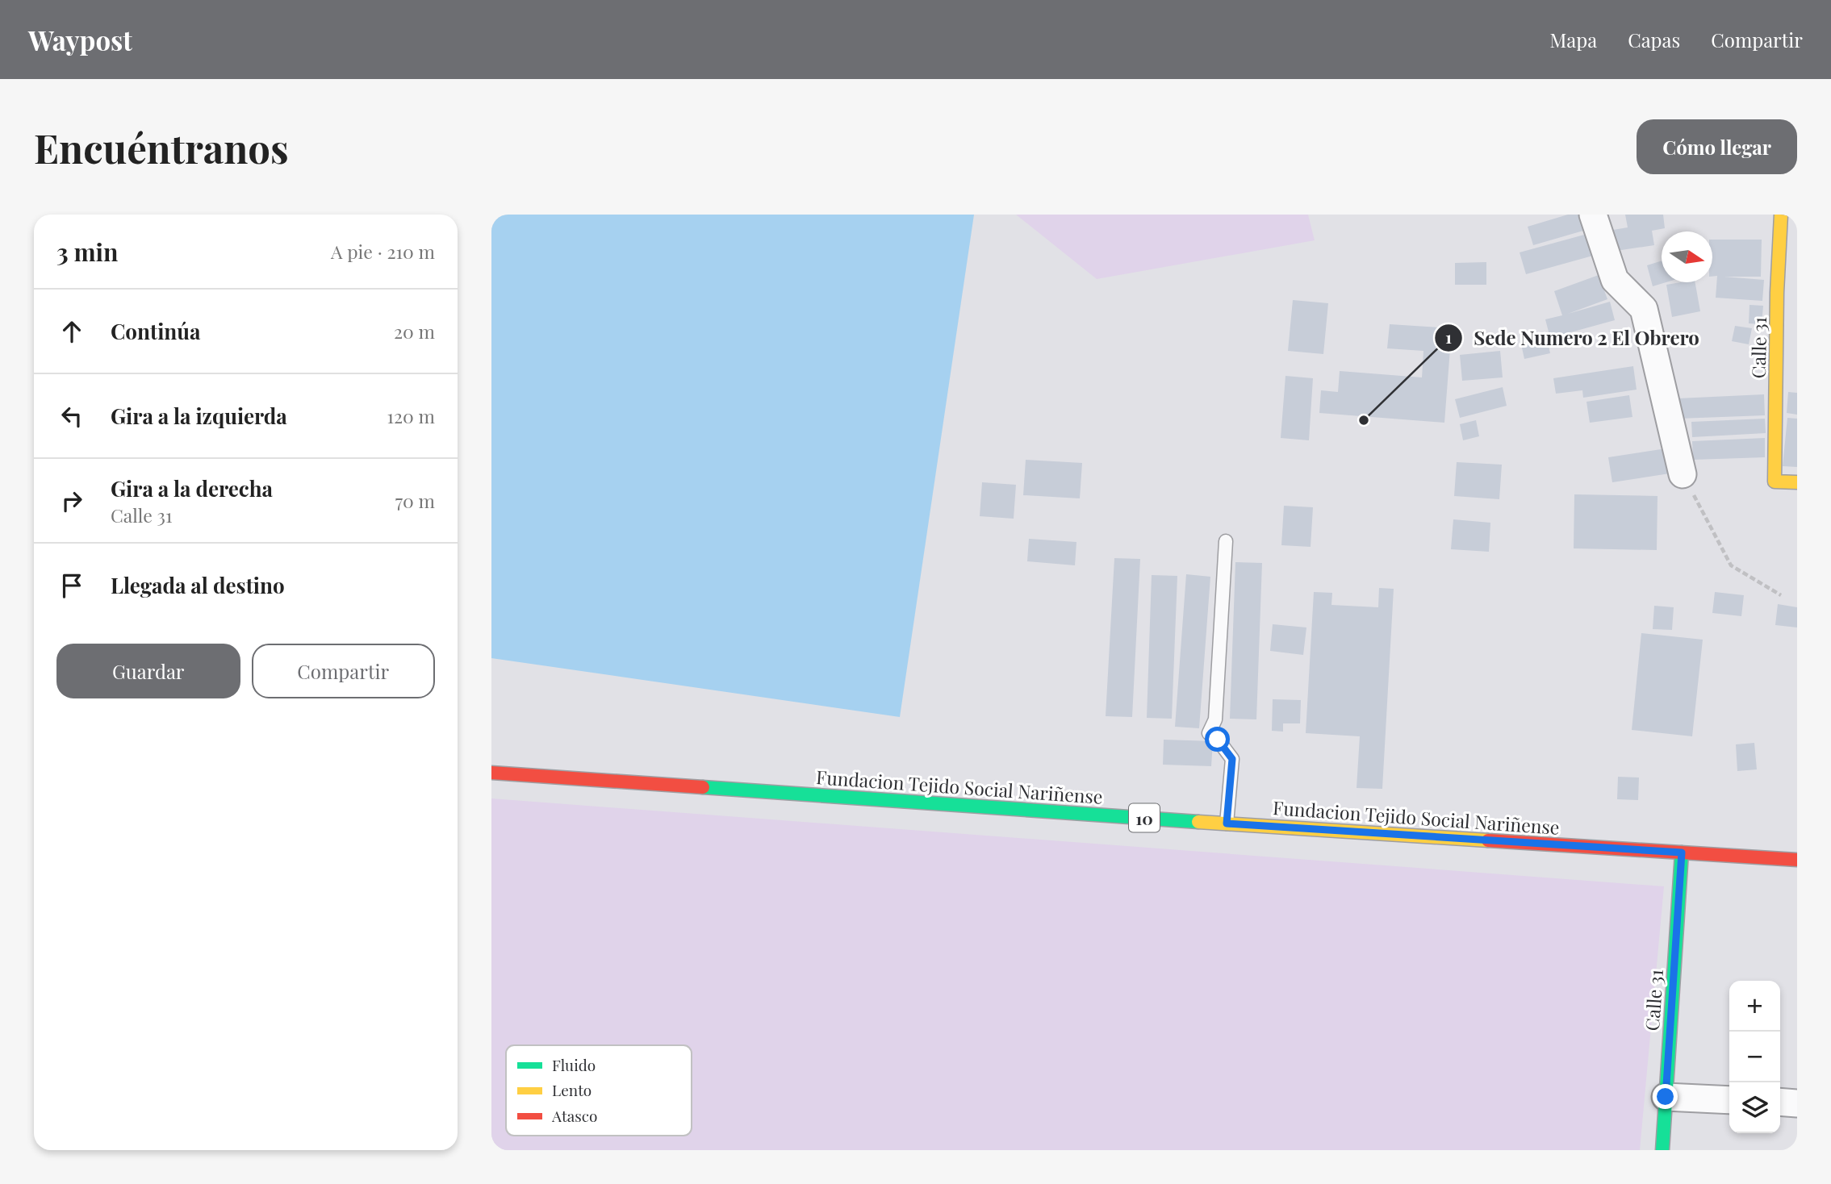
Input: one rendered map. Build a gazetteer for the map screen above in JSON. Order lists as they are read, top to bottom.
{
  "streets": {
    "main road": ["Calle 31", "Fundacion Tejido Social Nariñense", "10"]
  },
  "crossings": [
    ["Calle 31", "Fundacion Tejido Social Nariñense"]
  ],
  "places": ["Sede Numero 2 El Obrero"],
  "legend": ["Fluido", "Lento", "Atasco"],
  "north": "right",
  "page": {
    "header": "Waypost",
    "nav": ["Mapa", "Capas", "Compartir"],
    "buttons": [
      "Cómo llegar",
      ["Guardar", "Compartir"]
    ],
    "title": "Encuéntranos",
    "heading": ["3 min", "A pie · 210 m"],
    "list": [
      ["Continúa", "20 m"],
      ["Gira a la izquierda", "120 m"],
      ["Gira a la derecha", "Calle 31", "70 m"],
      "Llegada al destino"
    ],
    "map_buttons": ["+", "−"]
  }
}
